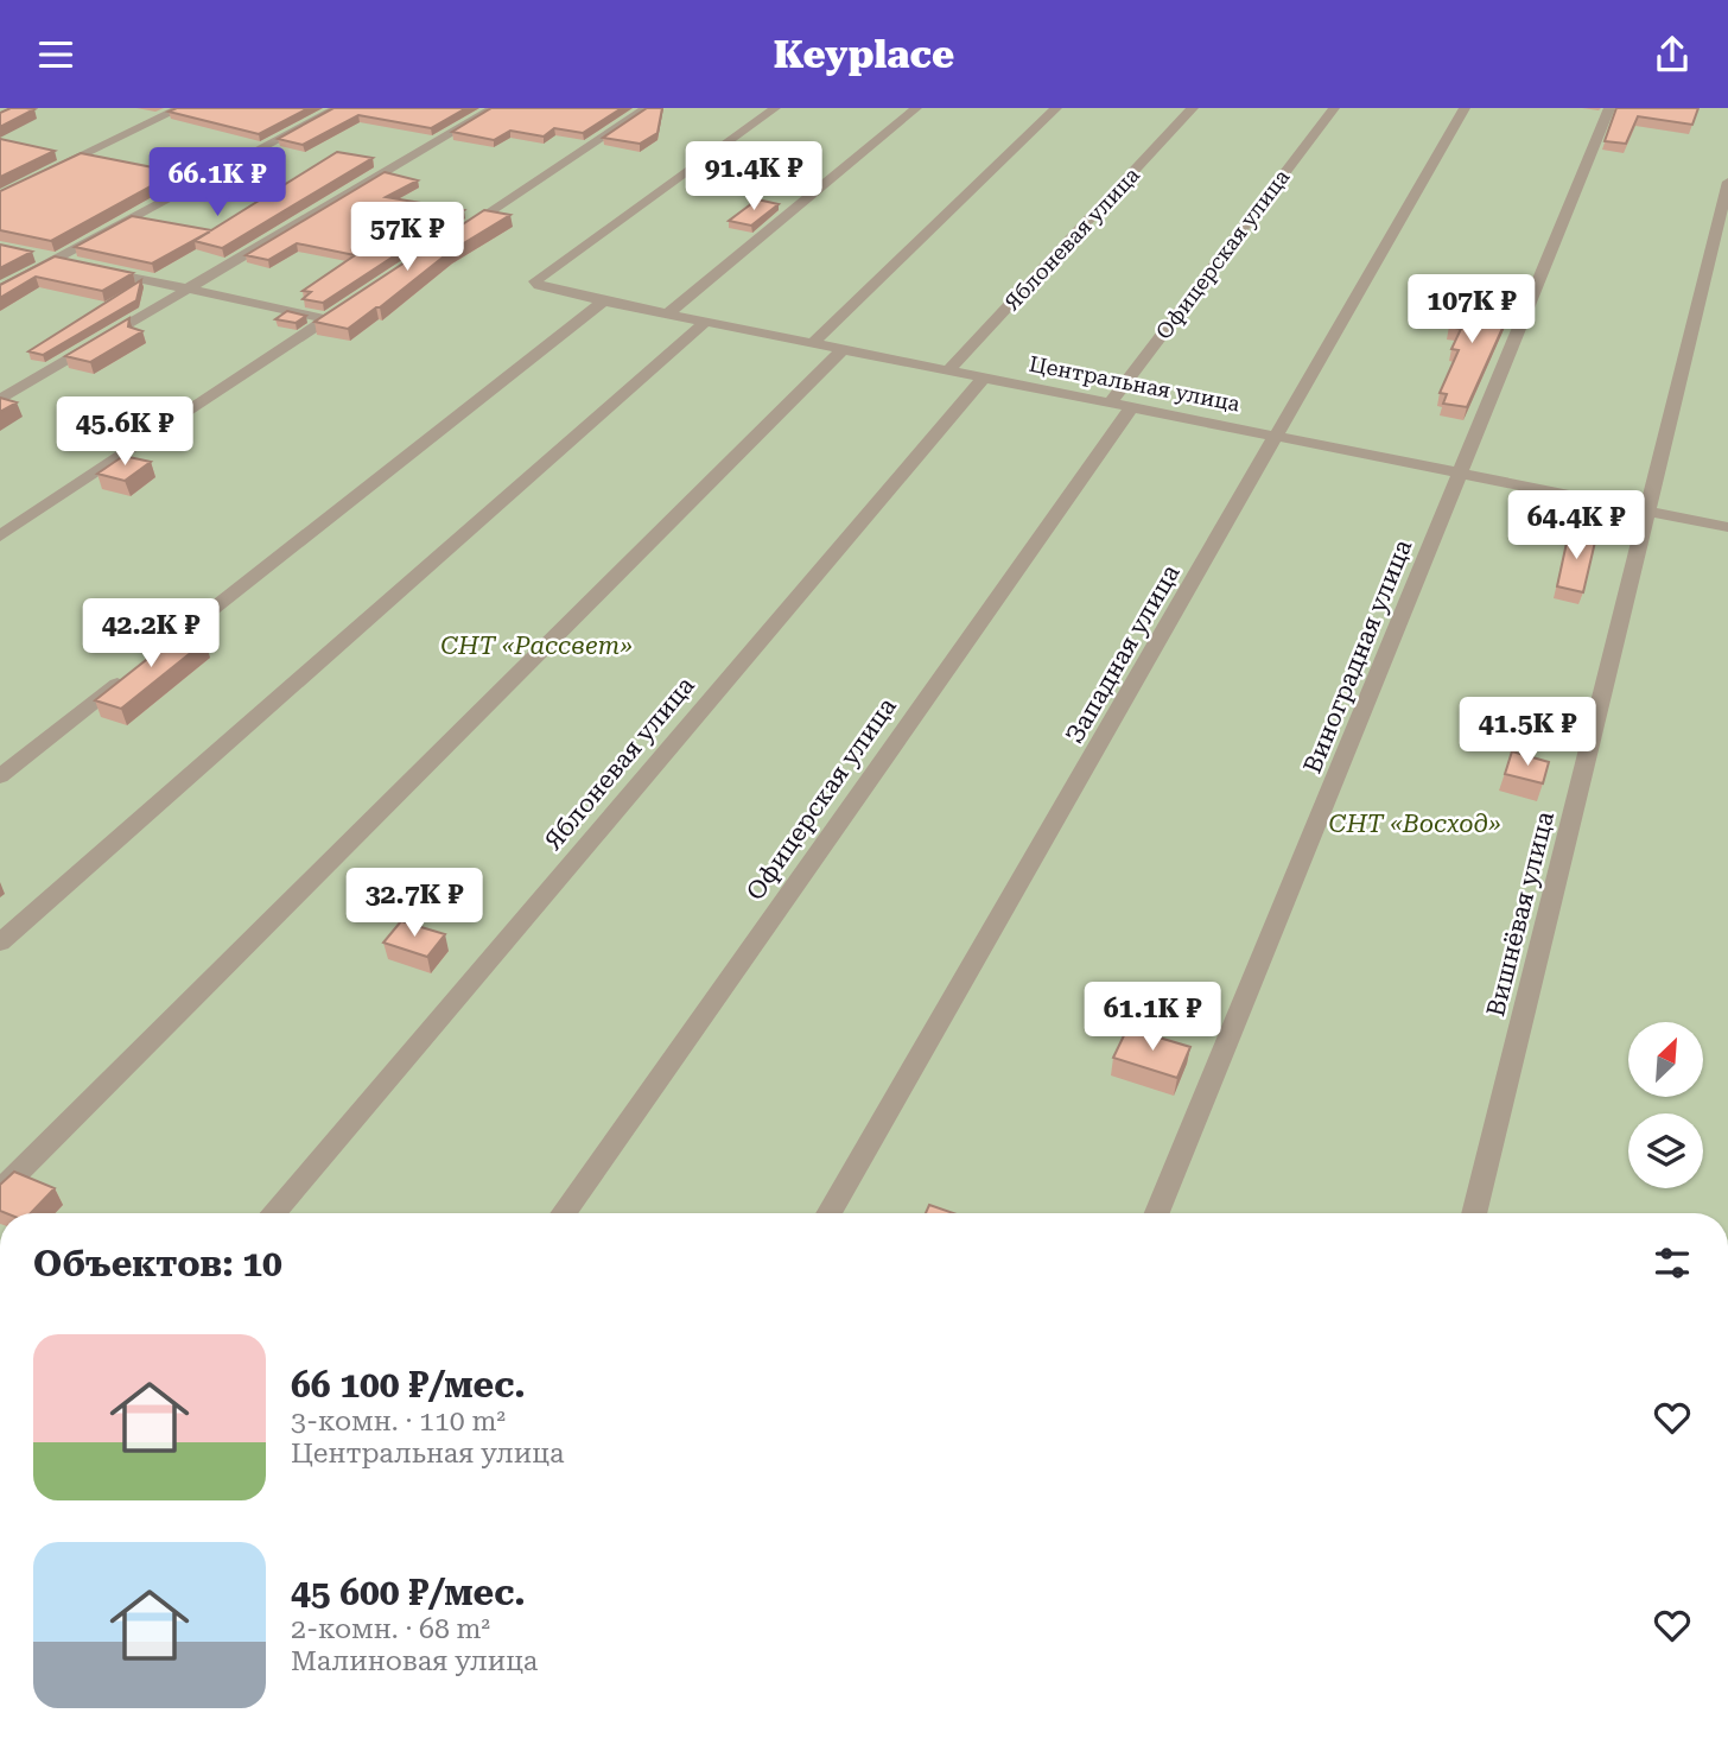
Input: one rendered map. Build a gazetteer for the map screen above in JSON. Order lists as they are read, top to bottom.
{
  "streets": {
    "street": [
      "Яблоневая улица",
      "Офицерская улица",
      "Центральная улица",
      "Западная улица",
      "Виноградная улица",
      "Вишнёвая улица"
    ]
  },
  "crossings": [
    ["Яблоневая улица", "Центральная улица"],
    ["Офицерская улица", "Центральная улица"],
    ["Центральная улица", "Западная улица"],
    ["Центральная улица", "Виноградная улица"],
    ["Центральная улица", "Вишнёвая улица"]
  ],
  "parks": ["СНТ «Рассвет»", "СНТ «Восход»"],
  "north": "top right",
  "page": {
    "header": "Keyplace",
    "price": [
      "91.4K ₽",
      "66.1K ₽",
      "57K ₽",
      "107K ₽",
      "45.6K ₽",
      "64.4K ₽",
      "42.2K ₽",
      "41.5K ₽",
      "32.7K ₽",
      "61.1K ₽"
    ],
    "heading": "Объектов: 10",
    "list": [
      {
        "name": "66 100 ₽/мес.",
        "note": "3-комн. · 110 m² · Центральная улица"
      },
      {
        "name": "45 600 ₽/мес.",
        "note": "2-комн. · 68 m² · Малиновая улица"
      }
    ]
  }
}
